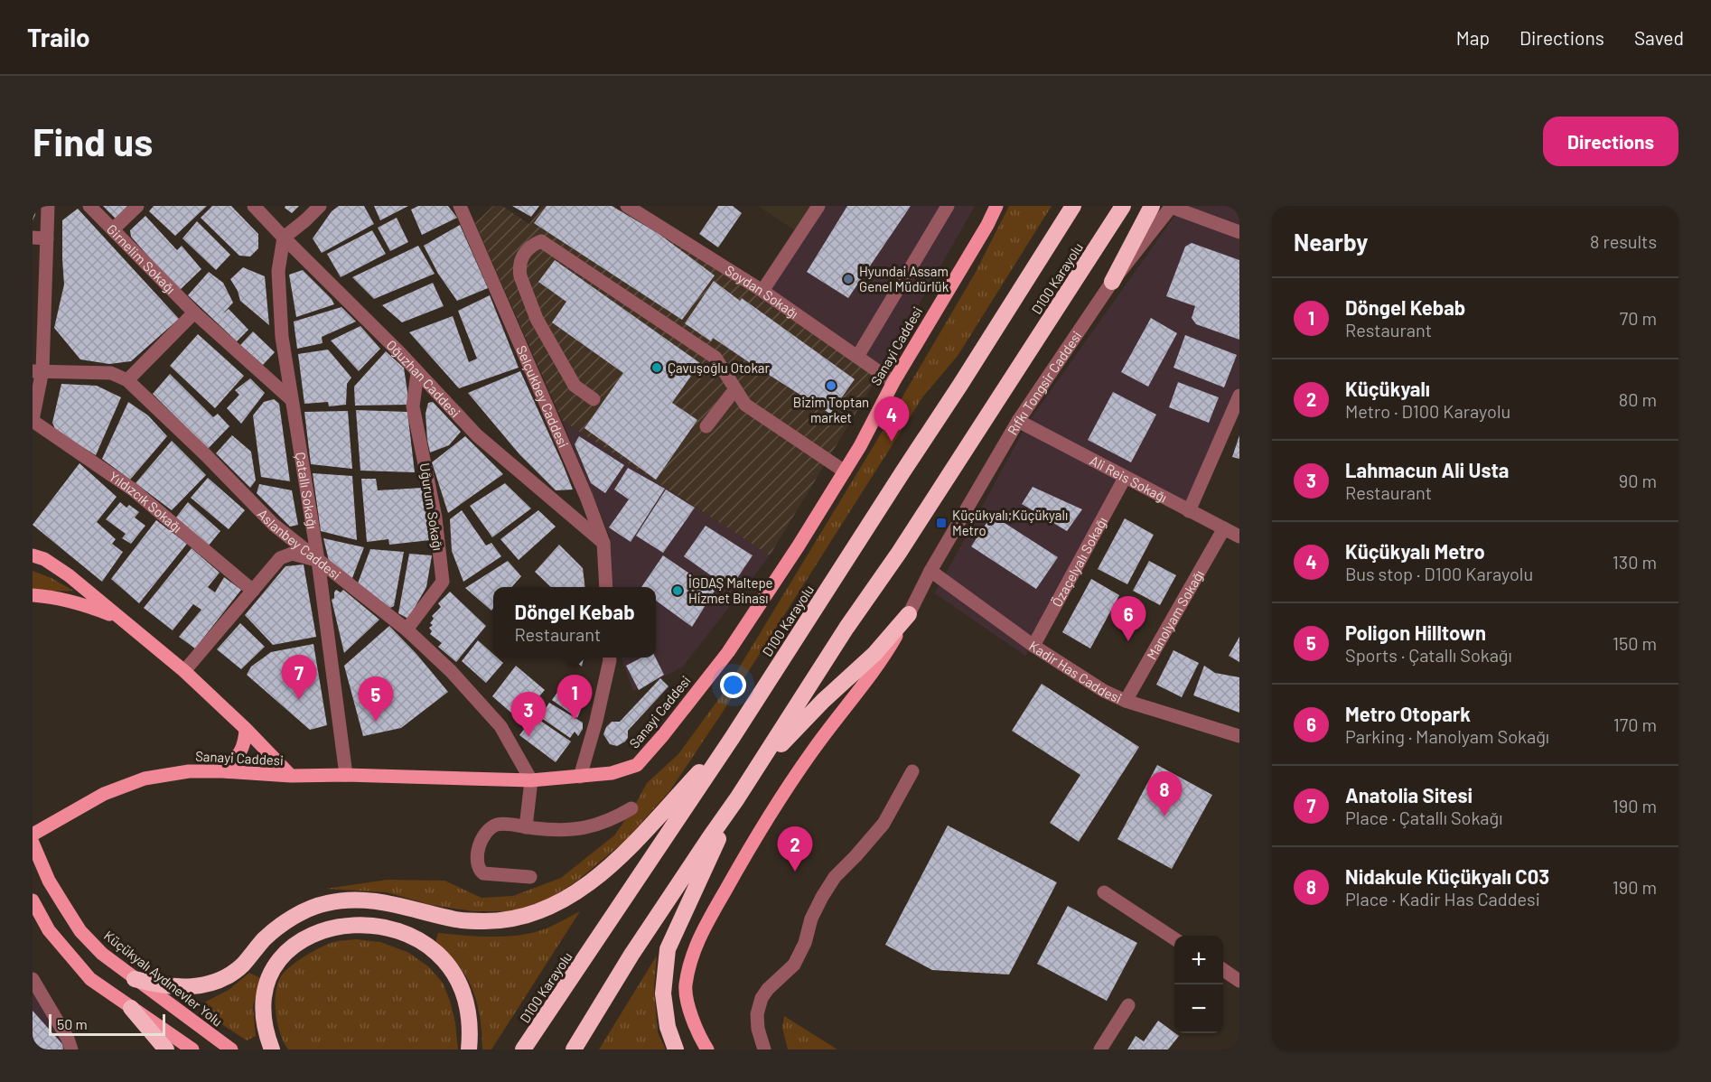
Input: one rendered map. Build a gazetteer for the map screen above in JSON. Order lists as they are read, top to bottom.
{
  "streets": {
    "highway": ["D100 Karayolu"],
    "main road": ["Sanayi Caddesi", "Küçükyalı Aydınevler Yolu"],
    "street": [
      "Girnelim Sokağı",
      "Soydan Sokağı",
      "Oğuzhan Caddesi",
      "Rıfkı Tongsir Caddesi",
      "Selçukbey Caddesi",
      "Ali Reis Sokağı",
      "Çatallı Sokağı",
      "Yıldızcık Sokağı",
      "Uğurum Sokağı",
      "Aslanbey Caddesi",
      "Özaçelyalı Sokağı",
      "Manolyam Sokağı",
      "Kadir Has Caddesi"
    ]
  },
  "crossings": [
    ["Girnelim Sokağı", "Çatallı Sokağı"],
    ["Soydan Sokağı", "Sanayi Caddesi"],
    ["Sanayi Caddesi", "Çatallı Sokağı"],
    ["Sanayi Caddesi", "Aslanbey Caddesi"],
    ["Oğuzhan Caddesi", "Selçukbey Caddesi"],
    ["Oğuzhan Caddesi", "Çatallı Sokağı"],
    ["Oğuzhan Caddesi", "Uğurum Sokağı"],
    ["Rıfkı Tongsir Caddesi", "Ali Reis Sokağı"],
    ["Rıfkı Tongsir Caddesi", "Kadir Has Caddesi"],
    ["Ali Reis Sokağı", "Özaçelyalı Sokağı"],
    ["Ali Reis Sokağı", "Manolyam Sokağı"],
    ["Çatallı Sokağı", "Aslanbey Caddesi"],
    ["Uğurum Sokağı", "Aslanbey Caddesi"],
    ["Özaçelyalı Sokağı", "Kadir Has Caddesi"],
    ["Manolyam Sokağı", "Kadir Has Caddesi"]
  ],
  "places": {
    "other": [
      "Hyundai Assam Genel Müdürlük",
      "Çavuşoğlu Otokar",
      "Bizim Toptan market",
      "İGDAŞ Maltepe Hizmet Binası"
    ],
    "transit": ["Küçükyalı;Küçükyalı Metro"]
  },
  "scale_bar": "50 m",
  "page": {
    "header": "Trailo",
    "nav": ["Map", "Directions", "Saved"],
    "buttons": "Directions",
    "title": "Find us",
    "heading": ["Nearby", "8 results"],
    "list": [
      {
        "mark": "1",
        "name": "Döngel Kebab",
        "note": "Restaurant",
        "value": "70 m"
      },
      {
        "mark": "2",
        "name": "Küçükyalı",
        "note": "Metro · D100 Karayolu",
        "value": "80 m"
      },
      {
        "mark": "3",
        "name": "Lahmacun Ali Usta",
        "note": "Restaurant",
        "value": "90 m"
      },
      {
        "mark": "4",
        "name": "Küçükyalı Metro",
        "note": "Bus stop · D100 Karayolu",
        "value": "130 m"
      },
      {
        "mark": "5",
        "name": "Poligon Hilltown",
        "note": "Sports · Çatallı Sokağı",
        "value": "150 m"
      },
      {
        "mark": "6",
        "name": "Metro Otopark",
        "note": "Parking · Manolyam Sokağı",
        "value": "170 m"
      },
      {
        "mark": "7",
        "name": "Anatolia Sitesi",
        "note": "Place · Çatallı Sokağı",
        "value": "190 m"
      },
      {
        "mark": "8",
        "name": "Nidakule Küçükyalı C03",
        "note": "Place · Kadir Has Caddesi",
        "value": "190 m"
      }
    ],
    "pins": [
      "4",
      "6",
      "7",
      "1",
      "5",
      "3",
      "8",
      "2"
    ],
    "popup": ["Döngel Kebab", "Restaurant"],
    "map_buttons": ["+", "−"],
    "scale": "50 m"
  }
}
